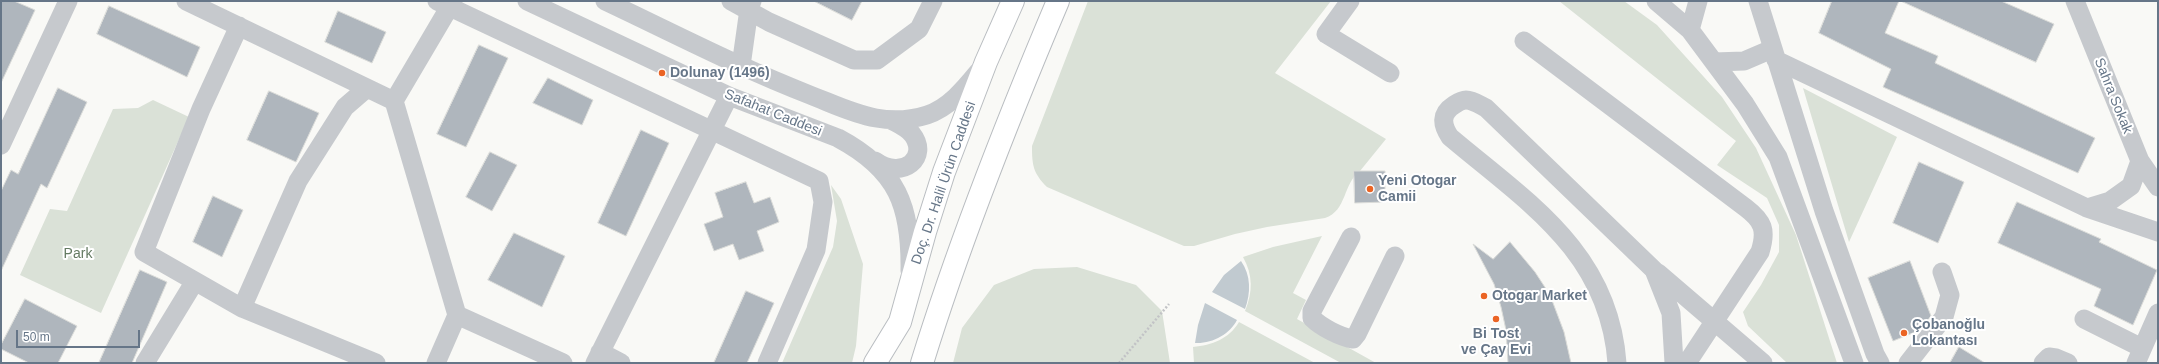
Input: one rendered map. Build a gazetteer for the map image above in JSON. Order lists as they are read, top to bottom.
{
  "streets": {
    "main road": ["Doç. Dr. Halil Ürün Caddesi"],
    "street": ["Sahra Sokak", "Safahat Caddesi"]
  },
  "crossings": [
    ["Safahat Caddesi", "Doç. Dr. Halil Ürün Caddesi"]
  ],
  "parks": ["Park"],
  "places": [
    "Dolunay (1496)",
    "Yeni Otogar Camii",
    "Otogar Market",
    "Bi Tost ve Çay Evi",
    "Çobanoğlu Lokantası"
  ],
  "scale_bar": "50 m"
}
